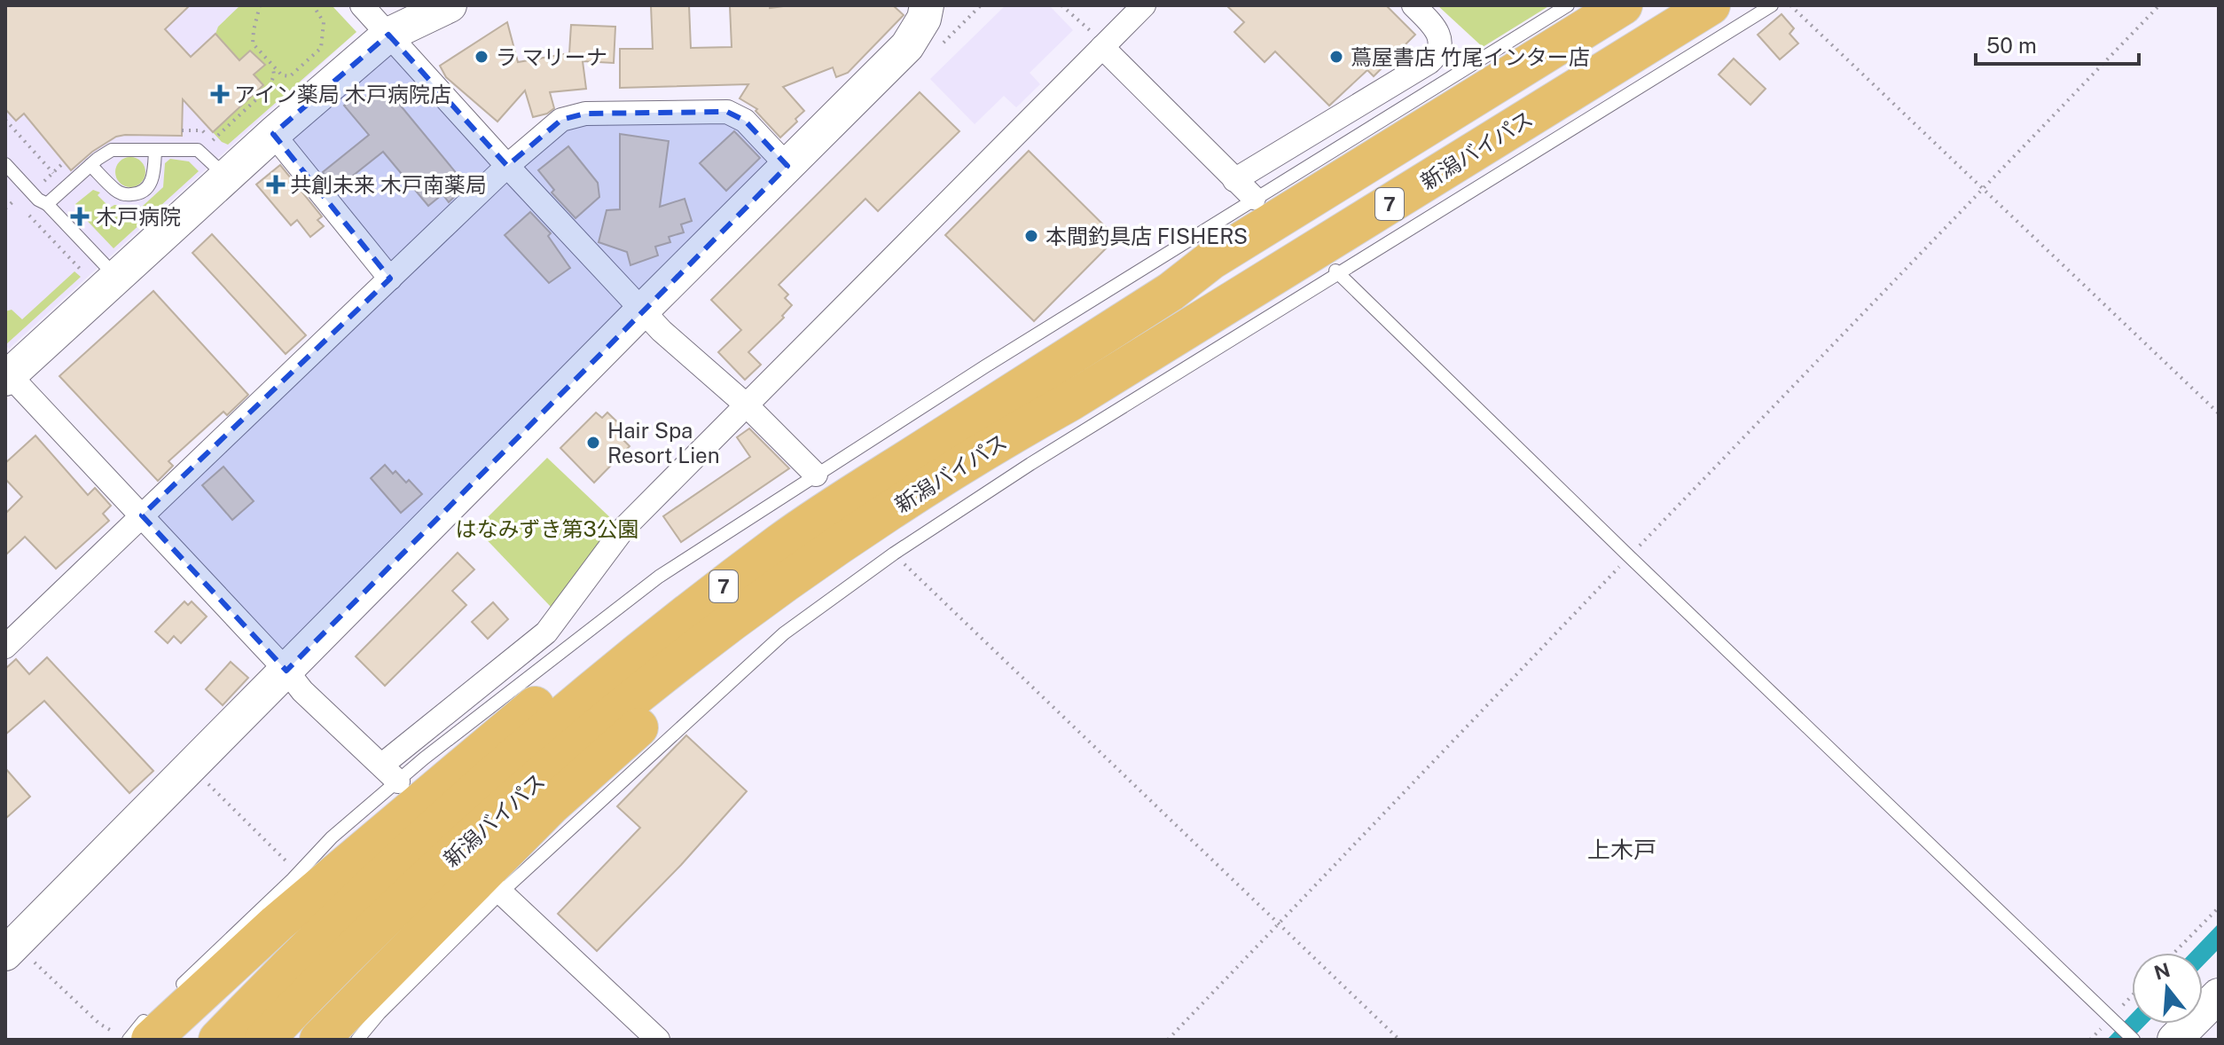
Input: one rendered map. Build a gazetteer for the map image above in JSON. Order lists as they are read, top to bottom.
{
  "streets": {
    "highway": ["新潟バイパス", "7"]
  },
  "districts": ["上木戸"],
  "parks": ["はなみずき第3公園"],
  "places": {
    "other": [
      "ラ マリーナ",
      "蔦屋書店 竹尾インター店",
      "本間釣具店 FISHERS",
      "Hair Spa Resort Lien"
    ],
    "health": ["アイン薬局 木戸病院店", "共創未来 木戸南薬局", "木戸病院"]
  },
  "scale_bar": "50 m",
  "north": "top"
}
